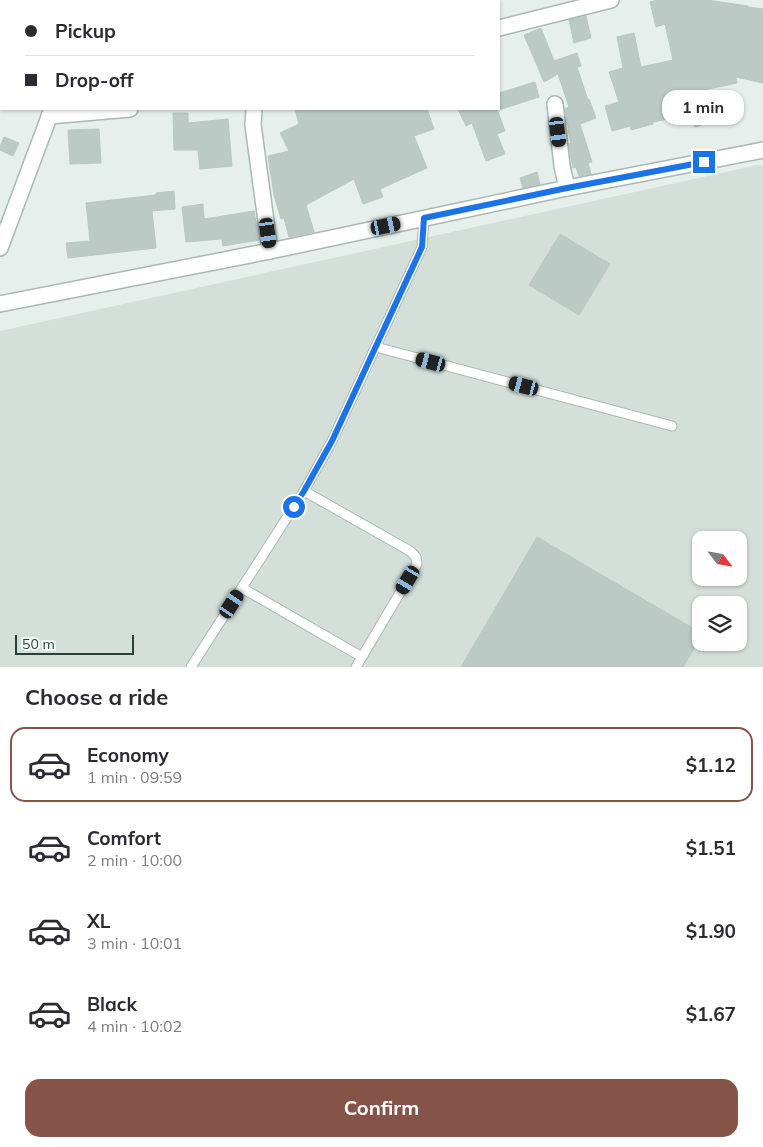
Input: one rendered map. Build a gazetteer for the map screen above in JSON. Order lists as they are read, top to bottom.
{
  "scale_bar": "50 m",
  "north": "bottom right",
  "page": {
    "banner": ["Pickup", "Drop-off"],
    "bubble": "1 min",
    "scale": "50 m",
    "heading": "Choose a ride",
    "list": [
      {
        "name": "Economy",
        "note": "1 min · 09:59",
        "value": "$1.12"
      },
      {
        "name": "Comfort",
        "note": "2 min · 10:00",
        "value": "$1.51"
      },
      {
        "name": "XL",
        "note": "3 min · 10:01",
        "value": "$1.90"
      },
      {
        "name": "Black",
        "note": "4 min · 10:02",
        "value": "$1.67"
      }
    ],
    "buttons": "Confirm"
  }
}
